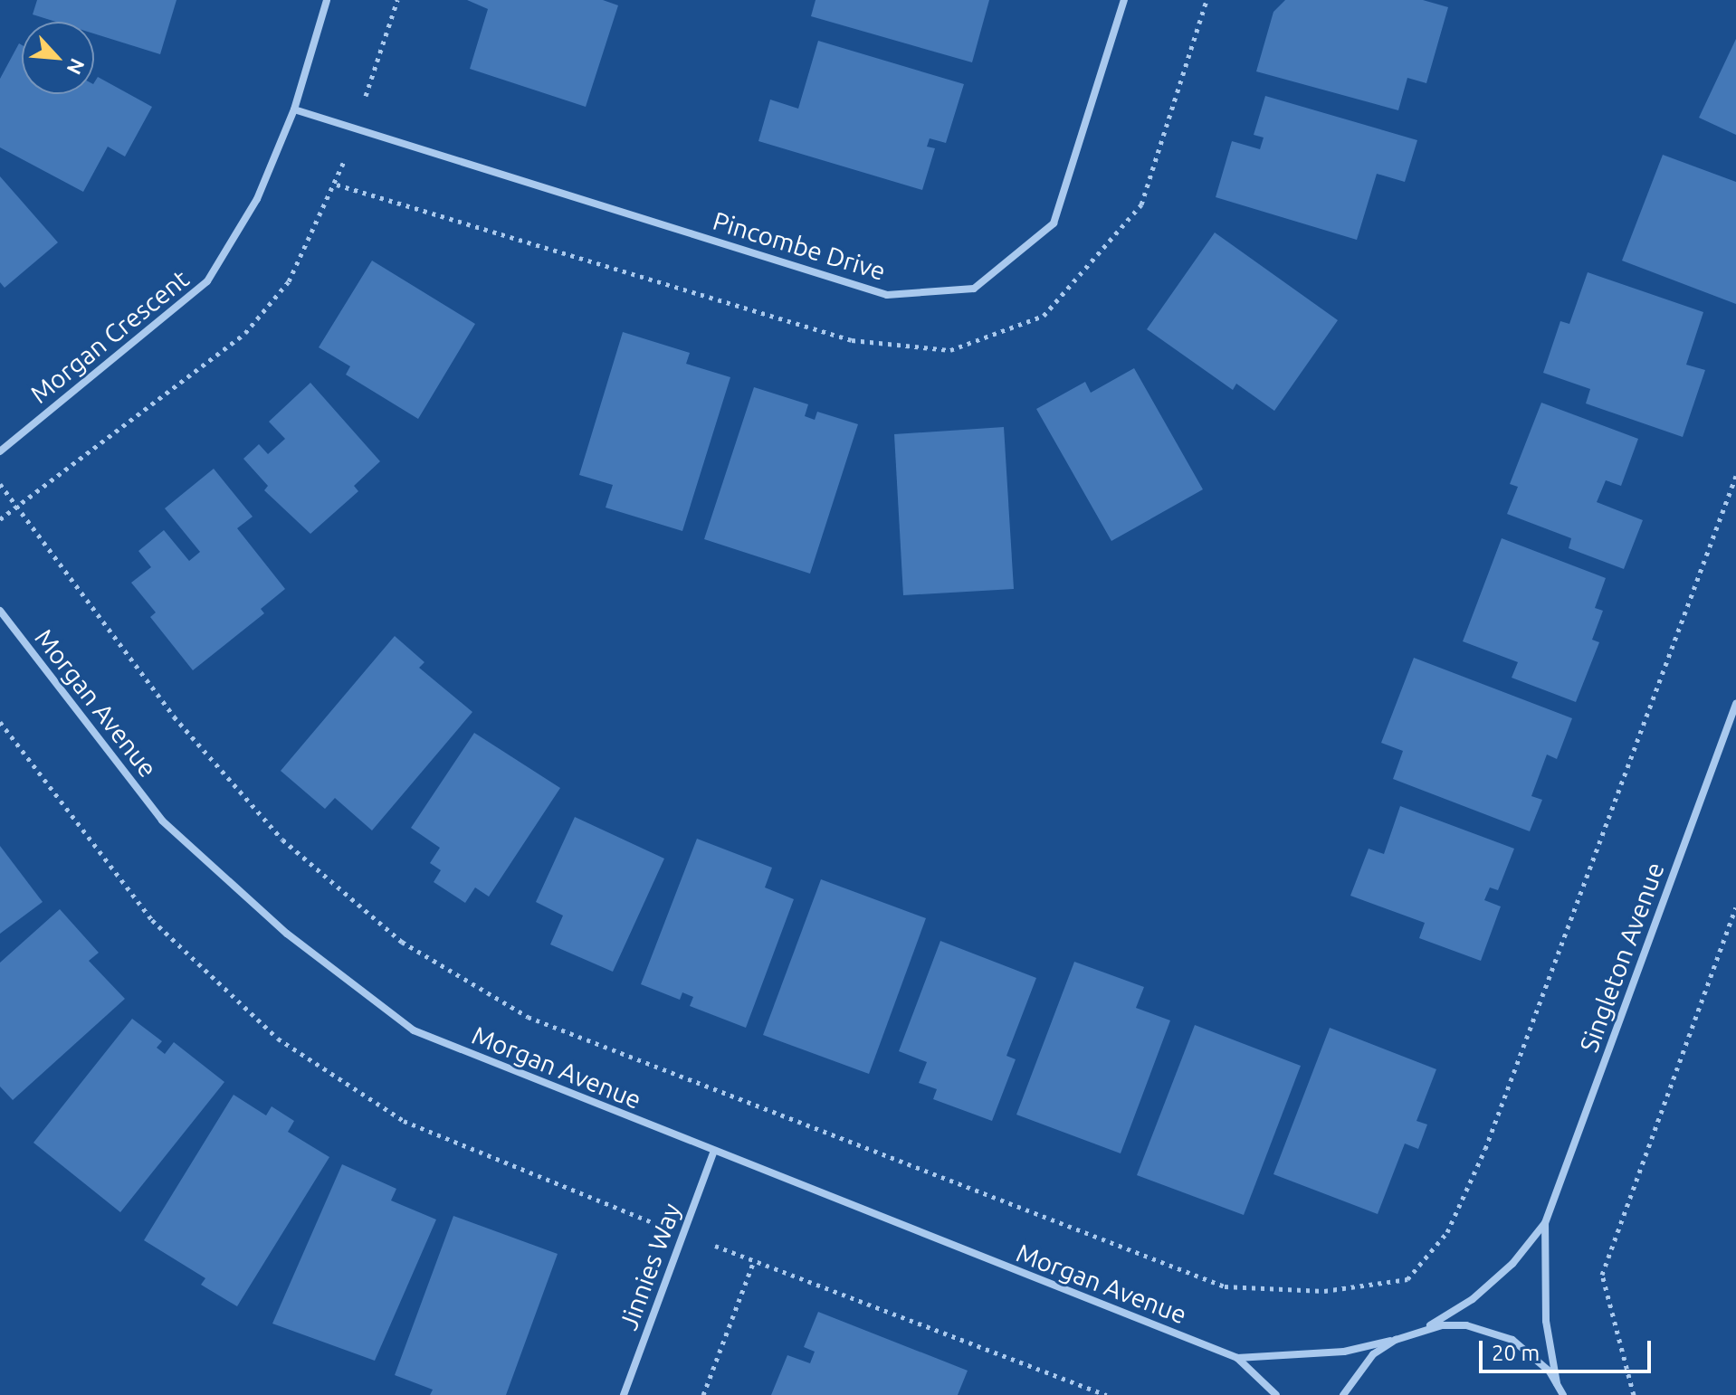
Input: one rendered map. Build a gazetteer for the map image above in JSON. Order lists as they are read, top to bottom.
{
  "streets": {
    "street": [
      "Pincombe Drive",
      "Morgan Crescent",
      "Morgan Avenue",
      "Singleton Avenue",
      "Jinnies Way"
    ]
  },
  "crossings": [
    ["Pincombe Drive", "Morgan Crescent"],
    ["Morgan Avenue", "Jinnies Way"]
  ],
  "scale_bar": "20 m",
  "north": "bottom right"
}
